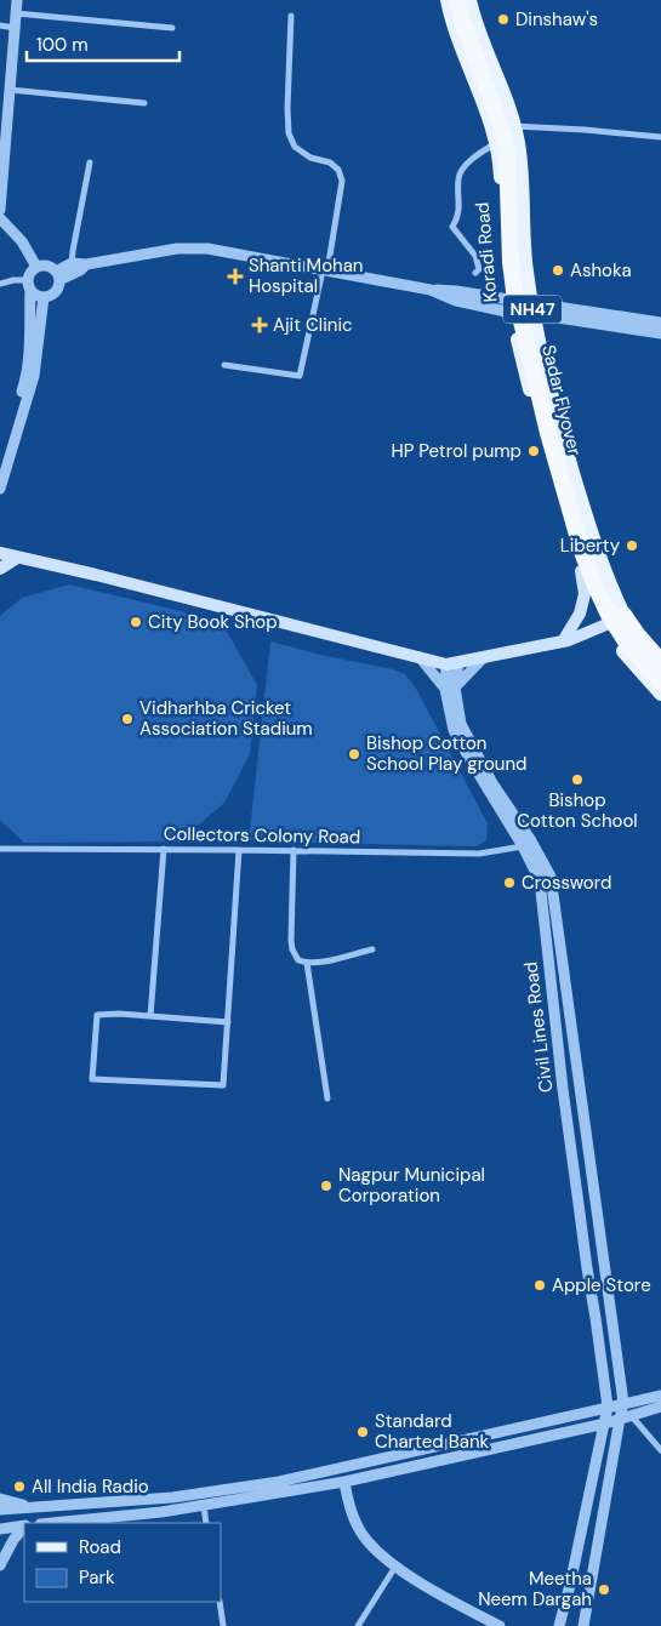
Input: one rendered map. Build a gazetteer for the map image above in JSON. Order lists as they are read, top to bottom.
{
  "streets": {
    "highway": ["NH47", "Sadar Flyover"],
    "main road": ["Koradi Road"],
    "street": ["Collectors Colony Road", "Civil Lines Road"]
  },
  "crossings": [
    ["Collectors Colony Road", "Civil Lines Road"]
  ],
  "places": {
    "other": [
      "Dinshaw's",
      "Ashoka",
      "HP Petrol pump",
      "Liberty",
      "City Book Shop",
      "Vidharhba Cricket Association Stadium",
      "Bishop Cotton School Play ground",
      "Bishop Cotton School",
      "Crossword",
      "Nagpur Municipal Corporation",
      "Apple Store",
      "Standard Charted Bank",
      "All India Radio",
      "Meetha Neem Dargah"
    ],
    "health": ["Shanti Mohan Hospital", "Ajit Clinic"]
  },
  "legend": ["Road", "Park"],
  "scale_bar": "100 m"
}
